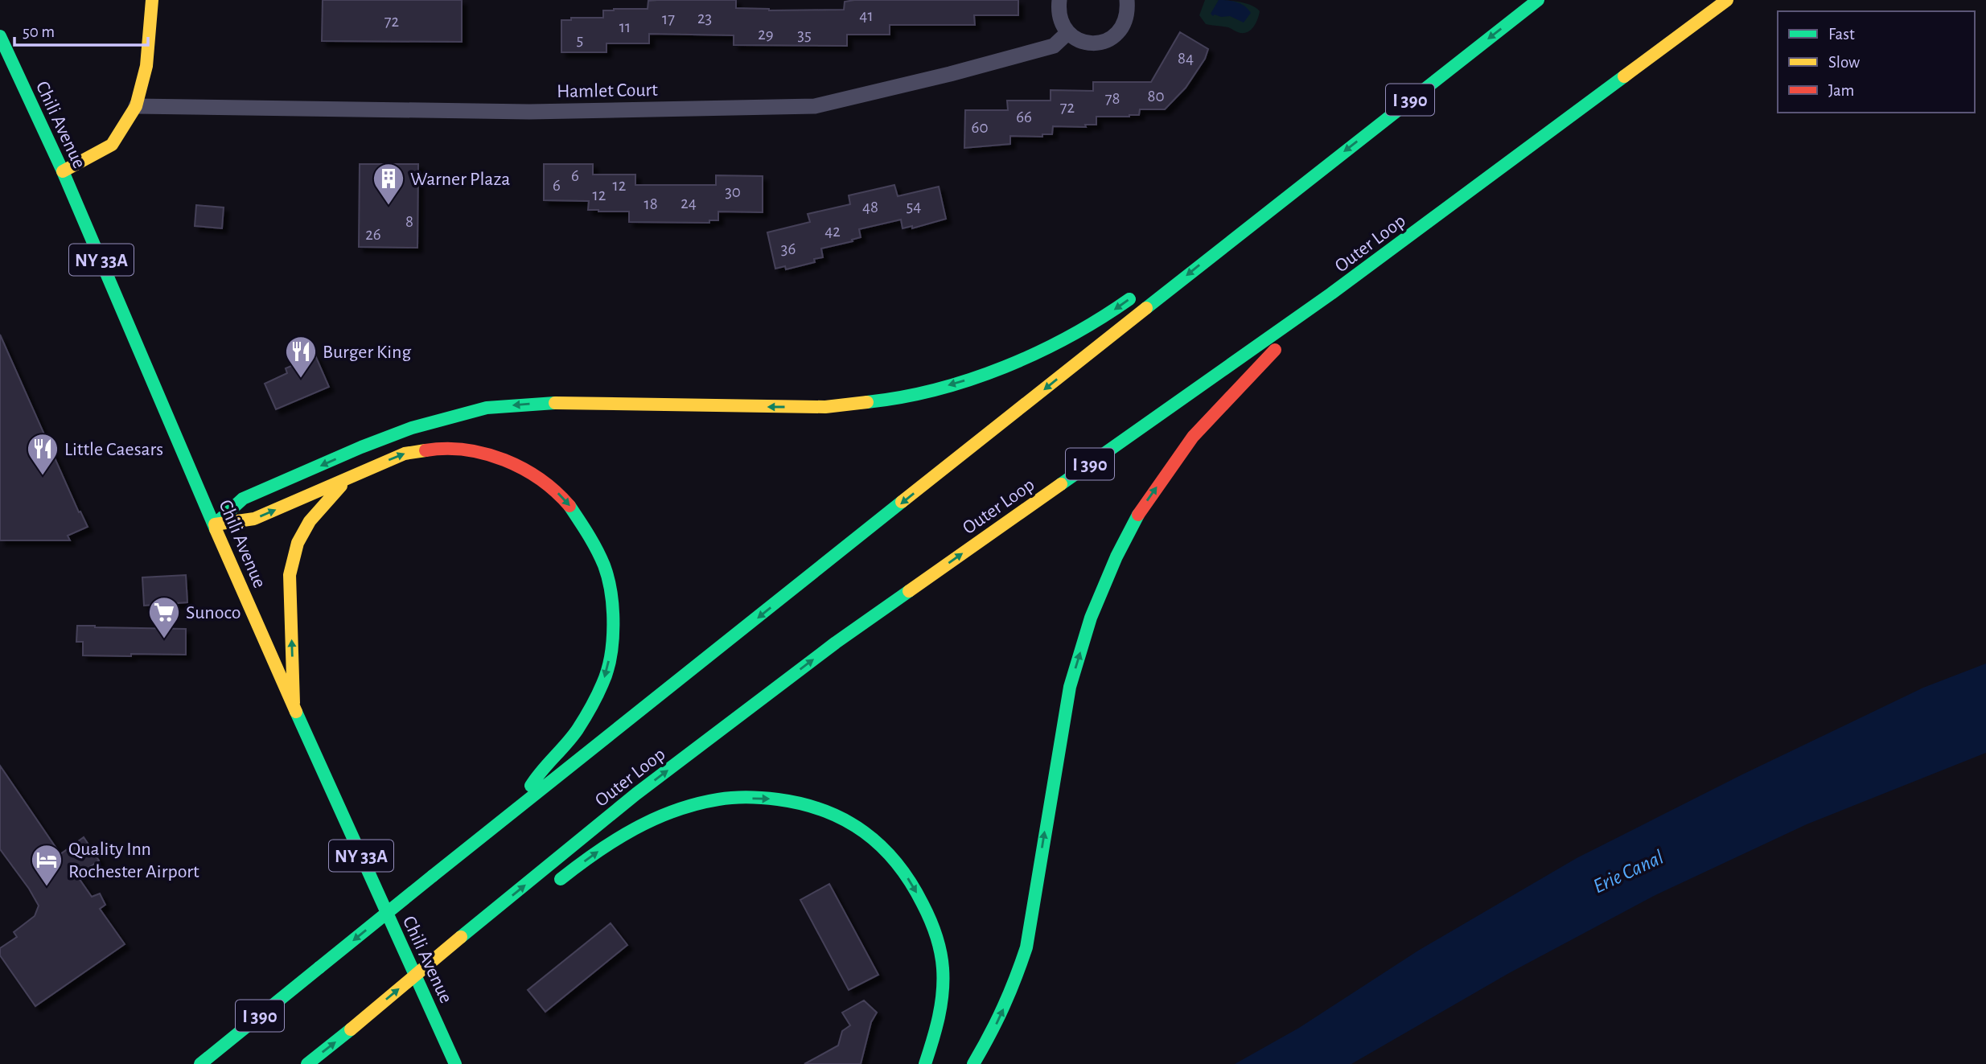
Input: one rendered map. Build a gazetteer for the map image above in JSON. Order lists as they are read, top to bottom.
{
  "streets": {
    "main road": [
      "I 390",
      "Chili Avenue",
      "Outer Loop",
      "NY 33A"
    ],
    "street": ["Hamlet Court"]
  },
  "water": ["Erie Canal"],
  "places": {
    "building": ["Warner Plaza"],
    "restaurant": ["Burger King", "Little Caesars"],
    "supermarket": ["Sunoco"],
    "hotel": ["Quality Inn Rochester Airport"]
  },
  "house_numbers": [
    "41",
    "23",
    "17",
    "72",
    "11",
    "29",
    "35",
    "5",
    "84",
    "80",
    "78",
    "72",
    "66",
    "60",
    "6",
    "6",
    "12",
    "30",
    "12",
    "24",
    "18",
    "54",
    "48",
    "8",
    "42",
    "26",
    "36"
  ],
  "legend": ["Fast", "Slow", "Jam"],
  "scale_bar": "50 m"
}
